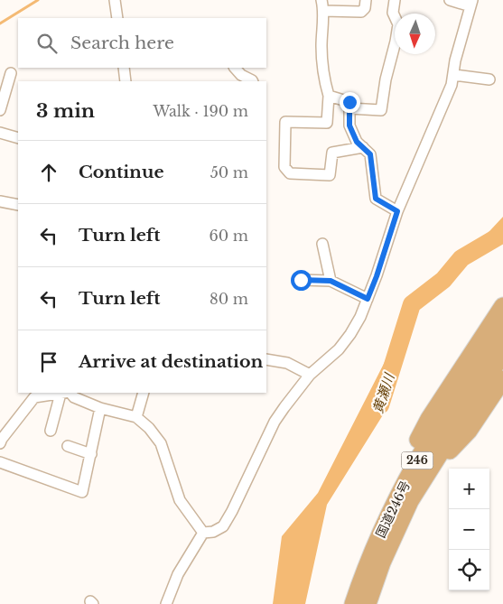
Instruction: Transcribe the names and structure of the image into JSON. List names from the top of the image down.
{
  "streets": {
    "highway": ["246", "国道246号"]
  },
  "water": ["黄瀬川"],
  "north": "bottom",
  "page": {
    "search": "Search here",
    "heading": ["3 min", "Walk · 190 m"],
    "list": [
      ["Continue", "50 m"],
      ["Turn left", "60 m"],
      ["Turn left", "80 m"],
      "Arrive at destination"
    ],
    "map_buttons": ["+", "−"]
  }
}
